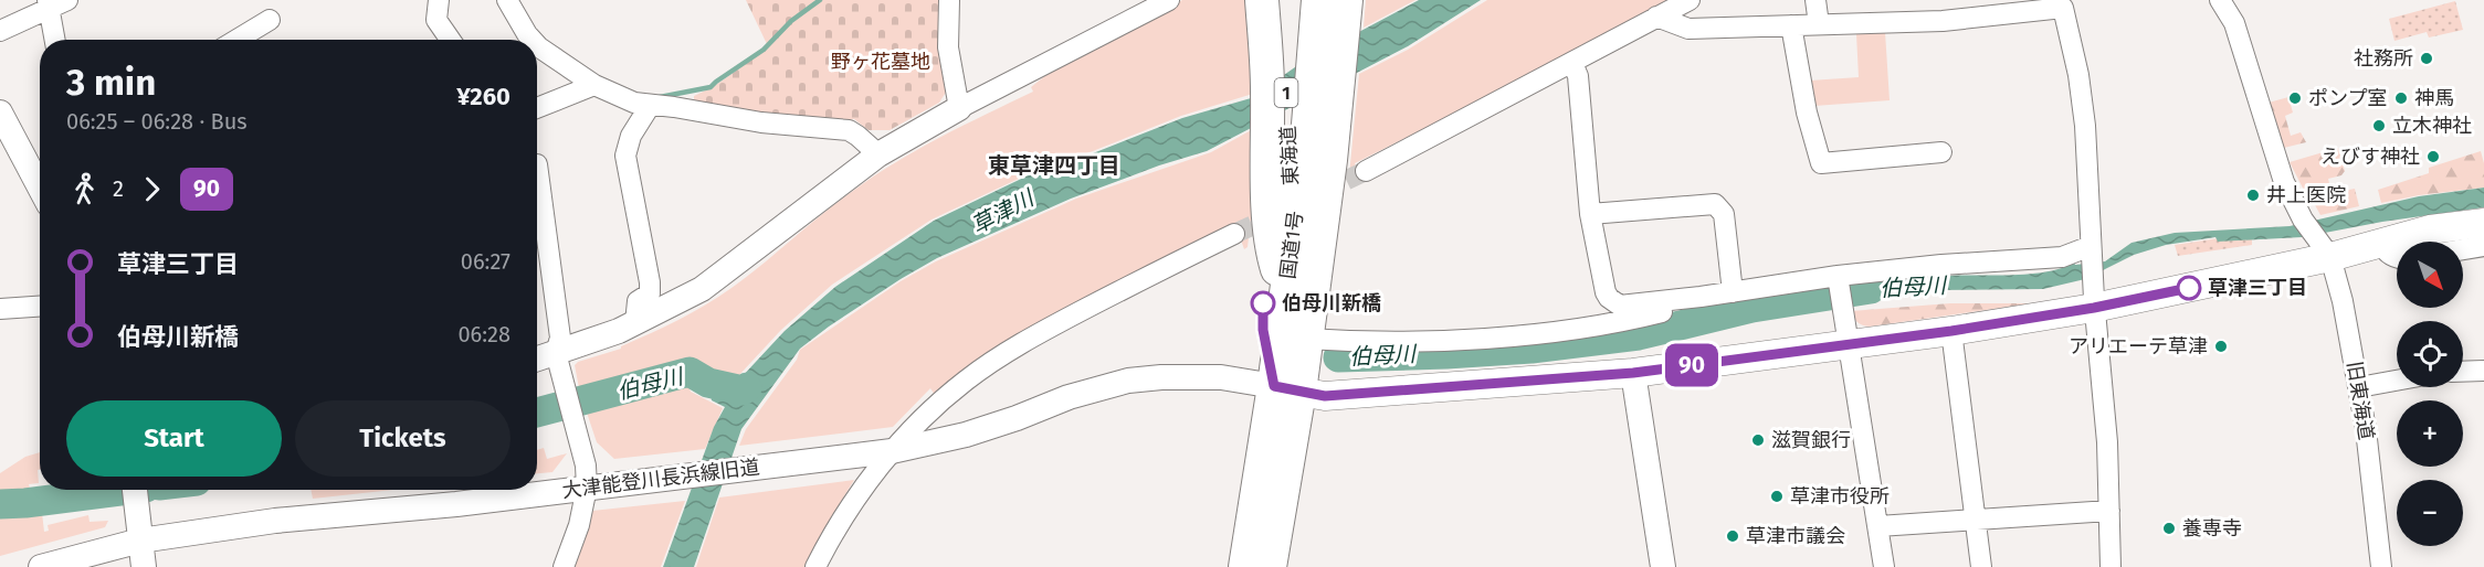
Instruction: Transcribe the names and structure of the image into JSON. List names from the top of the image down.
{
  "streets": {
    "highway": ["1", "東海道", "国道1号"],
    "street": ["旧東海道", "大津能登川長浜線旧道"]
  },
  "crossings": [
    ["1", "東海道"],
    ["東海道", "国道1号"],
    ["国道1号", "大津能登川長浜線旧道"]
  ],
  "districts": ["東草津四丁目"],
  "water": ["草津川", "伯母川"],
  "parks": ["野ヶ花墓地"],
  "places": [
    "社務所",
    "ポンプ室",
    "神馬",
    "立木神社",
    "えびす神社",
    "井上医院",
    "草津三丁目",
    "伯母川新橋",
    "アリエーテ草津",
    "滋賀銀行",
    "草津市役所",
    "養専寺",
    "草津市議会"
  ],
  "lines": ["bus line 90"],
  "north": "bottom right",
  "page": {
    "on_map": "90",
    "heading": ["3 min", "06:25 – 06:28 · Bus", "¥260"],
    "legs": ["2", "90"],
    "list": [
      {
        "name": "草津三丁目",
        "value": "06:27"
      },
      {
        "name": "伯母川新橋",
        "value": "06:28"
      }
    ],
    "map_buttons": ["+", "−"],
    "buttons": ["Start", "Tickets"]
  }
}
